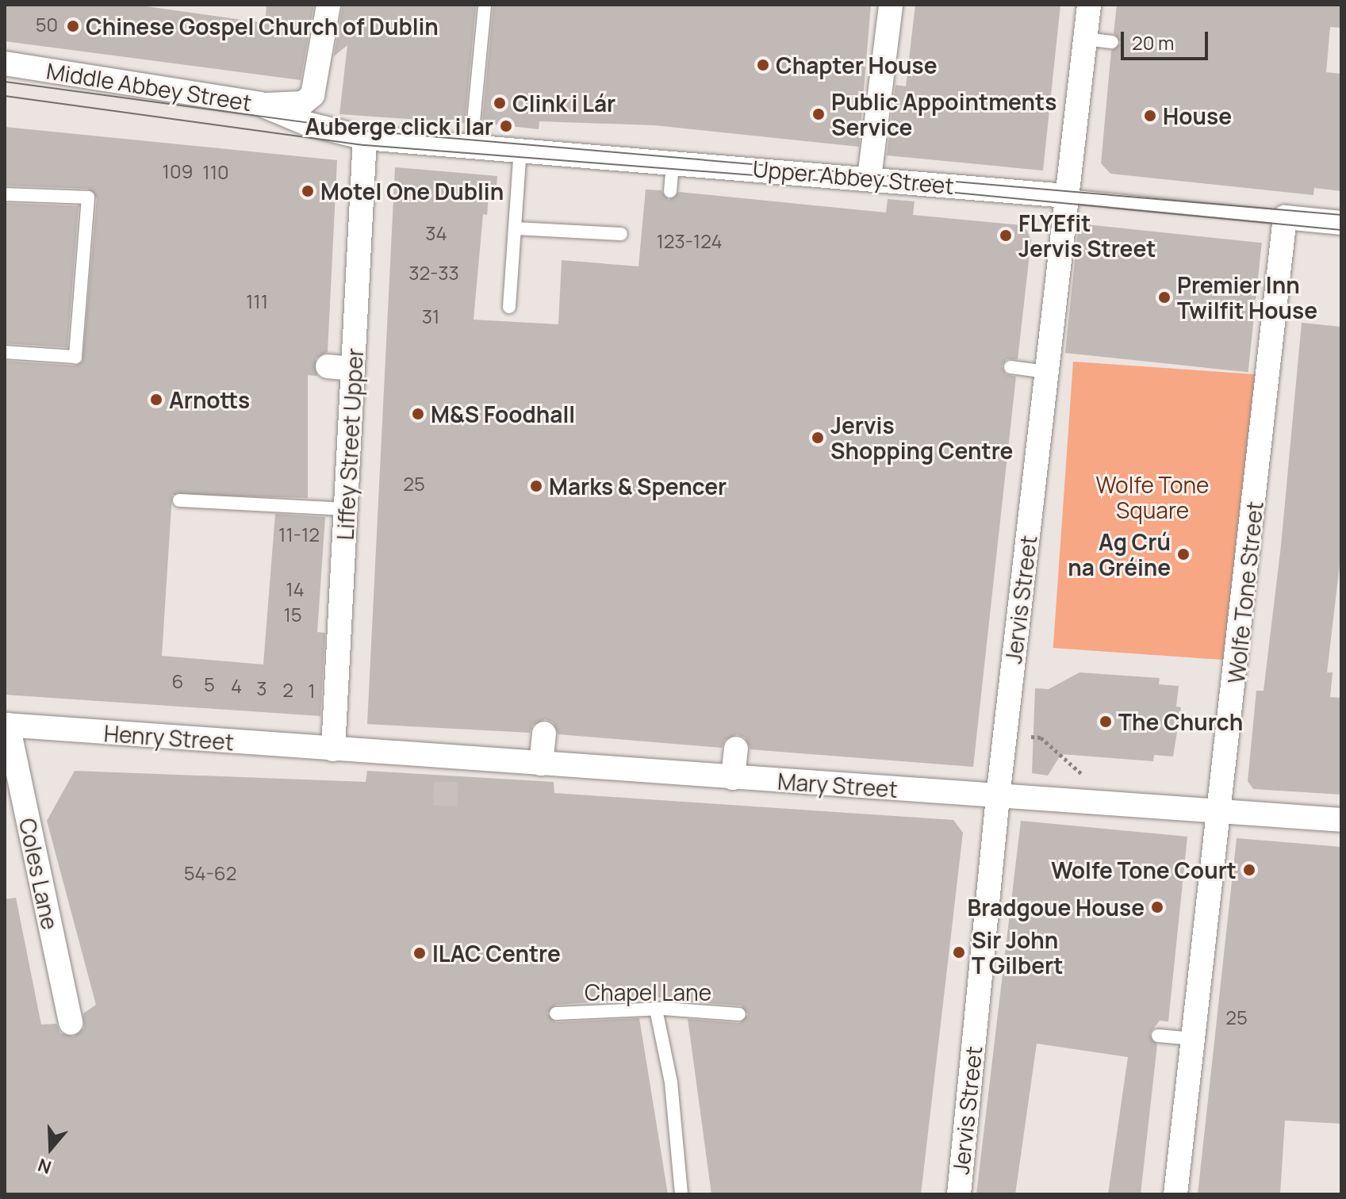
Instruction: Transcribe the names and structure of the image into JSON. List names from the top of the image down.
{
  "streets": {
    "street": [
      "Middle Abbey Street",
      "Upper Abbey Street",
      "Liffey Street Upper",
      "Wolfe Tone Street",
      "Jervis Street",
      "Henry Street",
      "Mary Street",
      "Coles Lane"
    ],
    "lane": ["Chapel Lane"]
  },
  "crossings": [
    ["Middle Abbey Street", "Upper Abbey Street"],
    ["Middle Abbey Street", "Liffey Street Upper"],
    ["Upper Abbey Street", "Liffey Street Upper"],
    ["Upper Abbey Street", "Wolfe Tone Street"],
    ["Upper Abbey Street", "Jervis Street"],
    ["Liffey Street Upper", "Henry Street"],
    ["Liffey Street Upper", "Mary Street"],
    ["Wolfe Tone Street", "Mary Street"],
    ["Jervis Street", "Mary Street"],
    ["Henry Street", "Mary Street"],
    ["Henry Street", "Coles Lane"]
  ],
  "parks": ["Wolfe Tone Square"],
  "places": [
    "Chinese Gospel Church of Dublin",
    "Chapter House",
    "Clink i Lár",
    "Public Appointments Service",
    "House",
    "Auberge click i lar",
    "Motel One Dublin",
    "FLYEfit Jervis Street",
    "Premier Inn Twilfit House",
    "Arnotts",
    "M&S Foodhall",
    "Jervis Shopping Centre",
    "Marks & Spencer",
    "Ag Crú na Gréine",
    "The Church",
    "Wolfe Tone Court",
    "Bradgoue House",
    "Sir John T Gilbert",
    "ILAC Centre"
  ],
  "house_numbers": [
    "50",
    "109",
    "110",
    "34",
    "123-124",
    "32-33",
    "111",
    "31",
    "25",
    "11-12",
    "14",
    "15",
    "6",
    "5",
    "4",
    "3",
    "2",
    "1",
    "54-62",
    "25"
  ],
  "scale_bar": "20 m",
  "north": "bottom"
}
